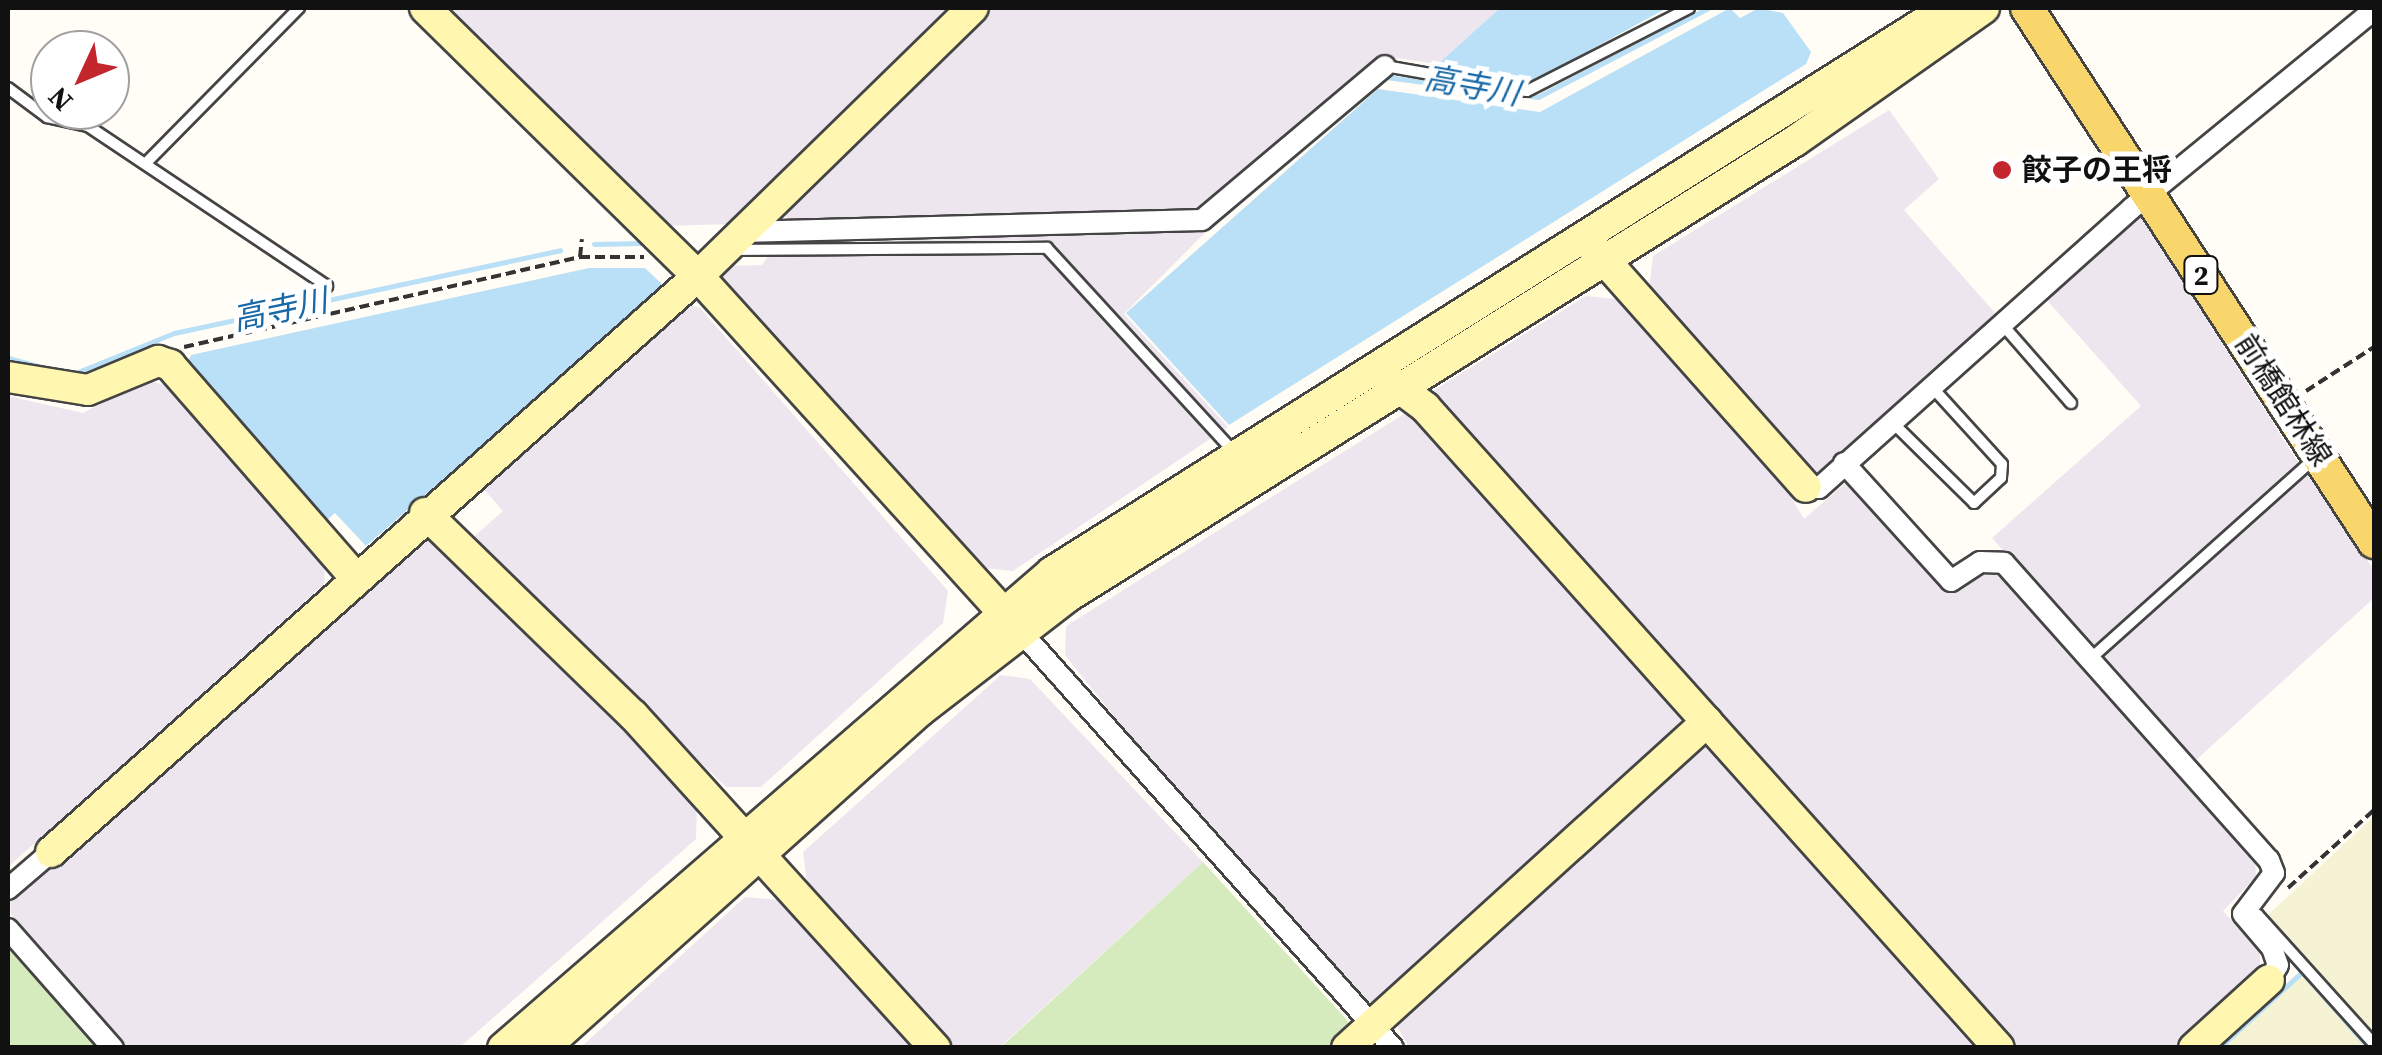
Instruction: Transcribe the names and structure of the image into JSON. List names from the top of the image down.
{
  "streets": {
    "main road": ["2", "前橋館林線"]
  },
  "water": ["高寺川"],
  "places": ["餃子の王将"],
  "north": "bottom left"
}
